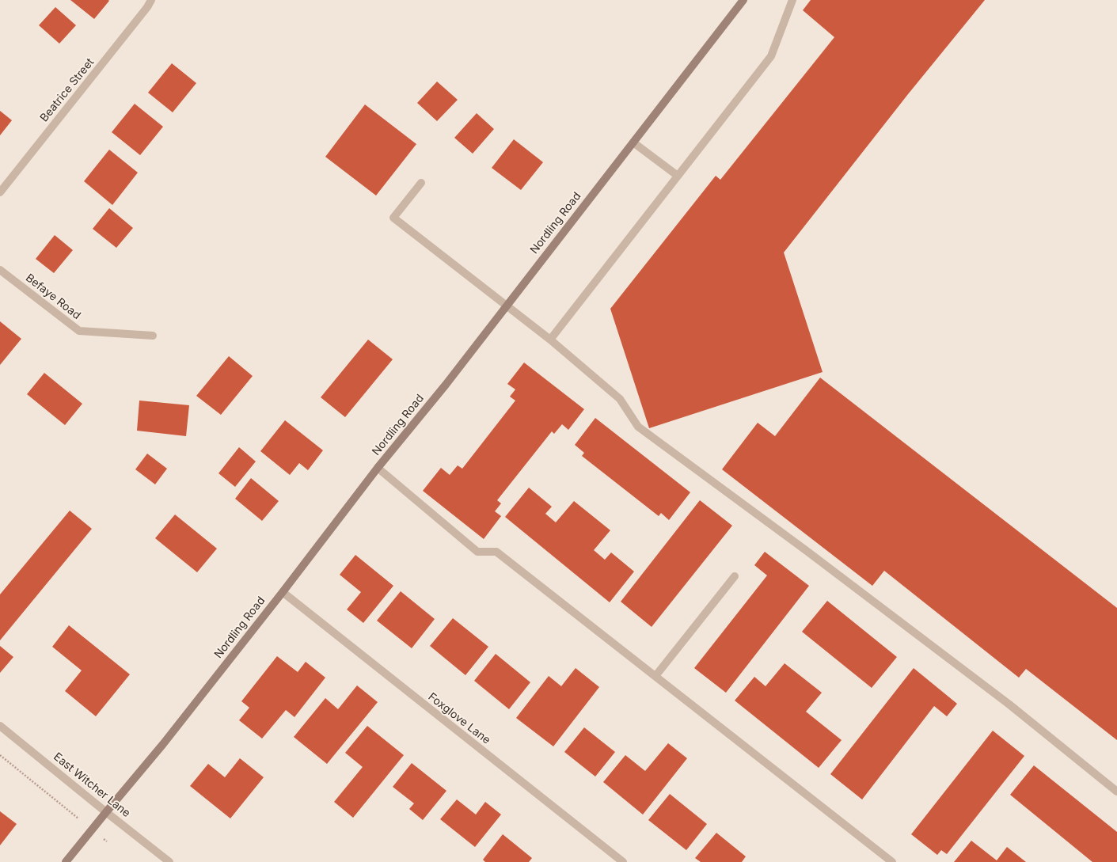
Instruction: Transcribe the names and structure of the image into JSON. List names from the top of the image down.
{
  "streets": {
    "street": [
      "Beatrice Street",
      "Nordling Road",
      "Befaye Road",
      "Foxglove Lane",
      "East Witcher Lane"
    ]
  },
  "crossings": [
    ["Nordling Road", "Foxglove Lane"],
    ["Nordling Road", "East Witcher Lane"]
  ]
}
